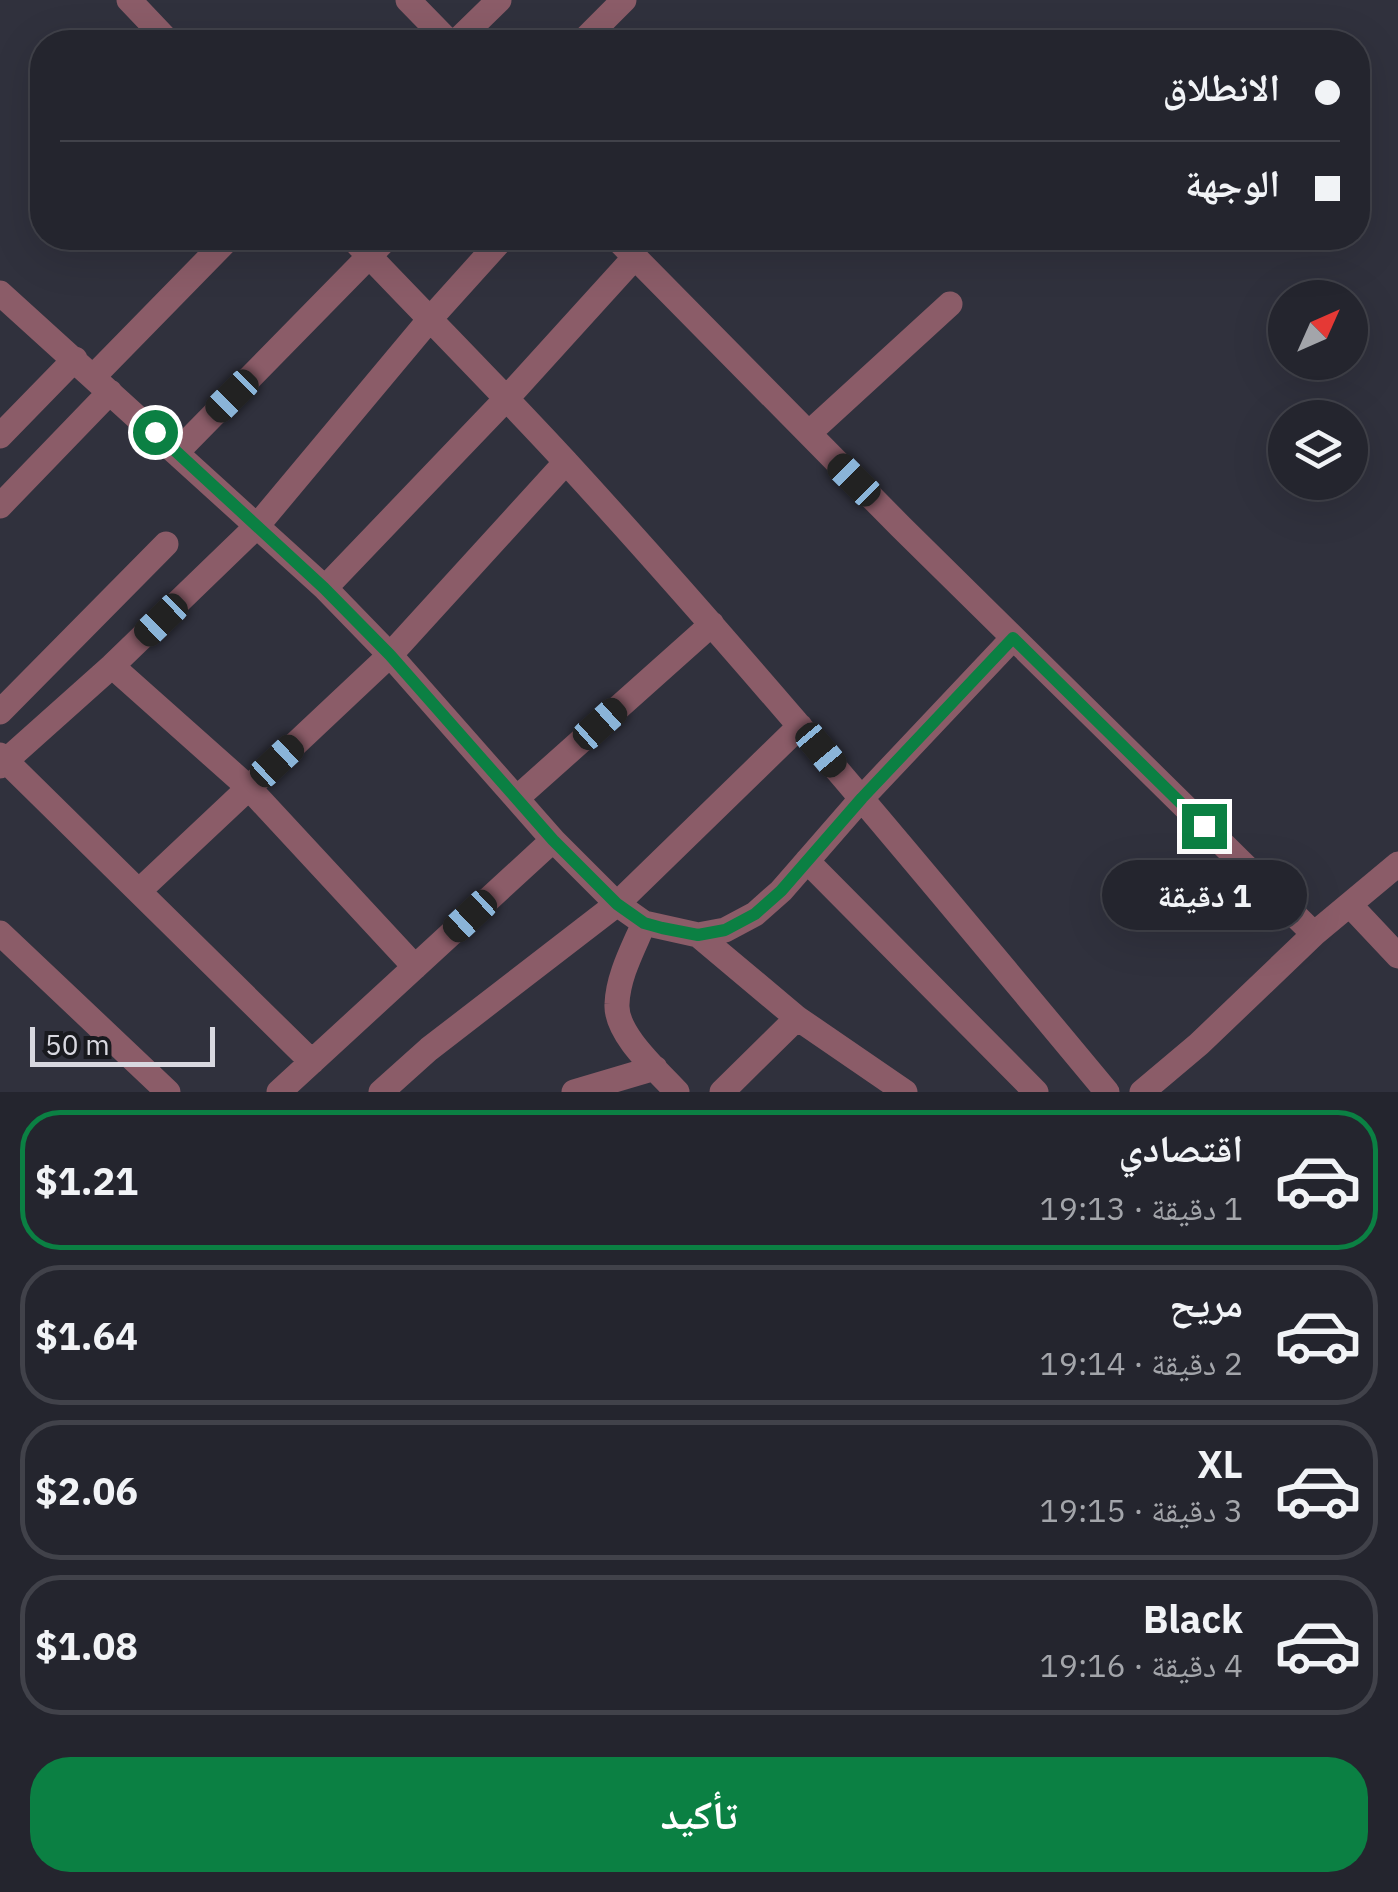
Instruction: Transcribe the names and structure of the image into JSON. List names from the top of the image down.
{
  "scale_bar": "50 m",
  "north": "top right",
  "page": {
    "banner": ["الانطلاق", "الوجهة"],
    "bubble": "1 دقيقة",
    "scale": "50 m",
    "list": [
      {
        "name": "اقتصادي",
        "note": "1 دقيقة · 19:13",
        "value": "$1.21"
      },
      {
        "name": "مريح",
        "note": "2 دقيقة · 19:14",
        "value": "$1.64"
      },
      {
        "name": "XL",
        "note": "3 دقيقة · 19:15",
        "value": "$2.06"
      },
      {
        "name": "Black",
        "note": "4 دقيقة · 19:16",
        "value": "$1.08"
      }
    ],
    "buttons": "تأكيد"
  }
}
